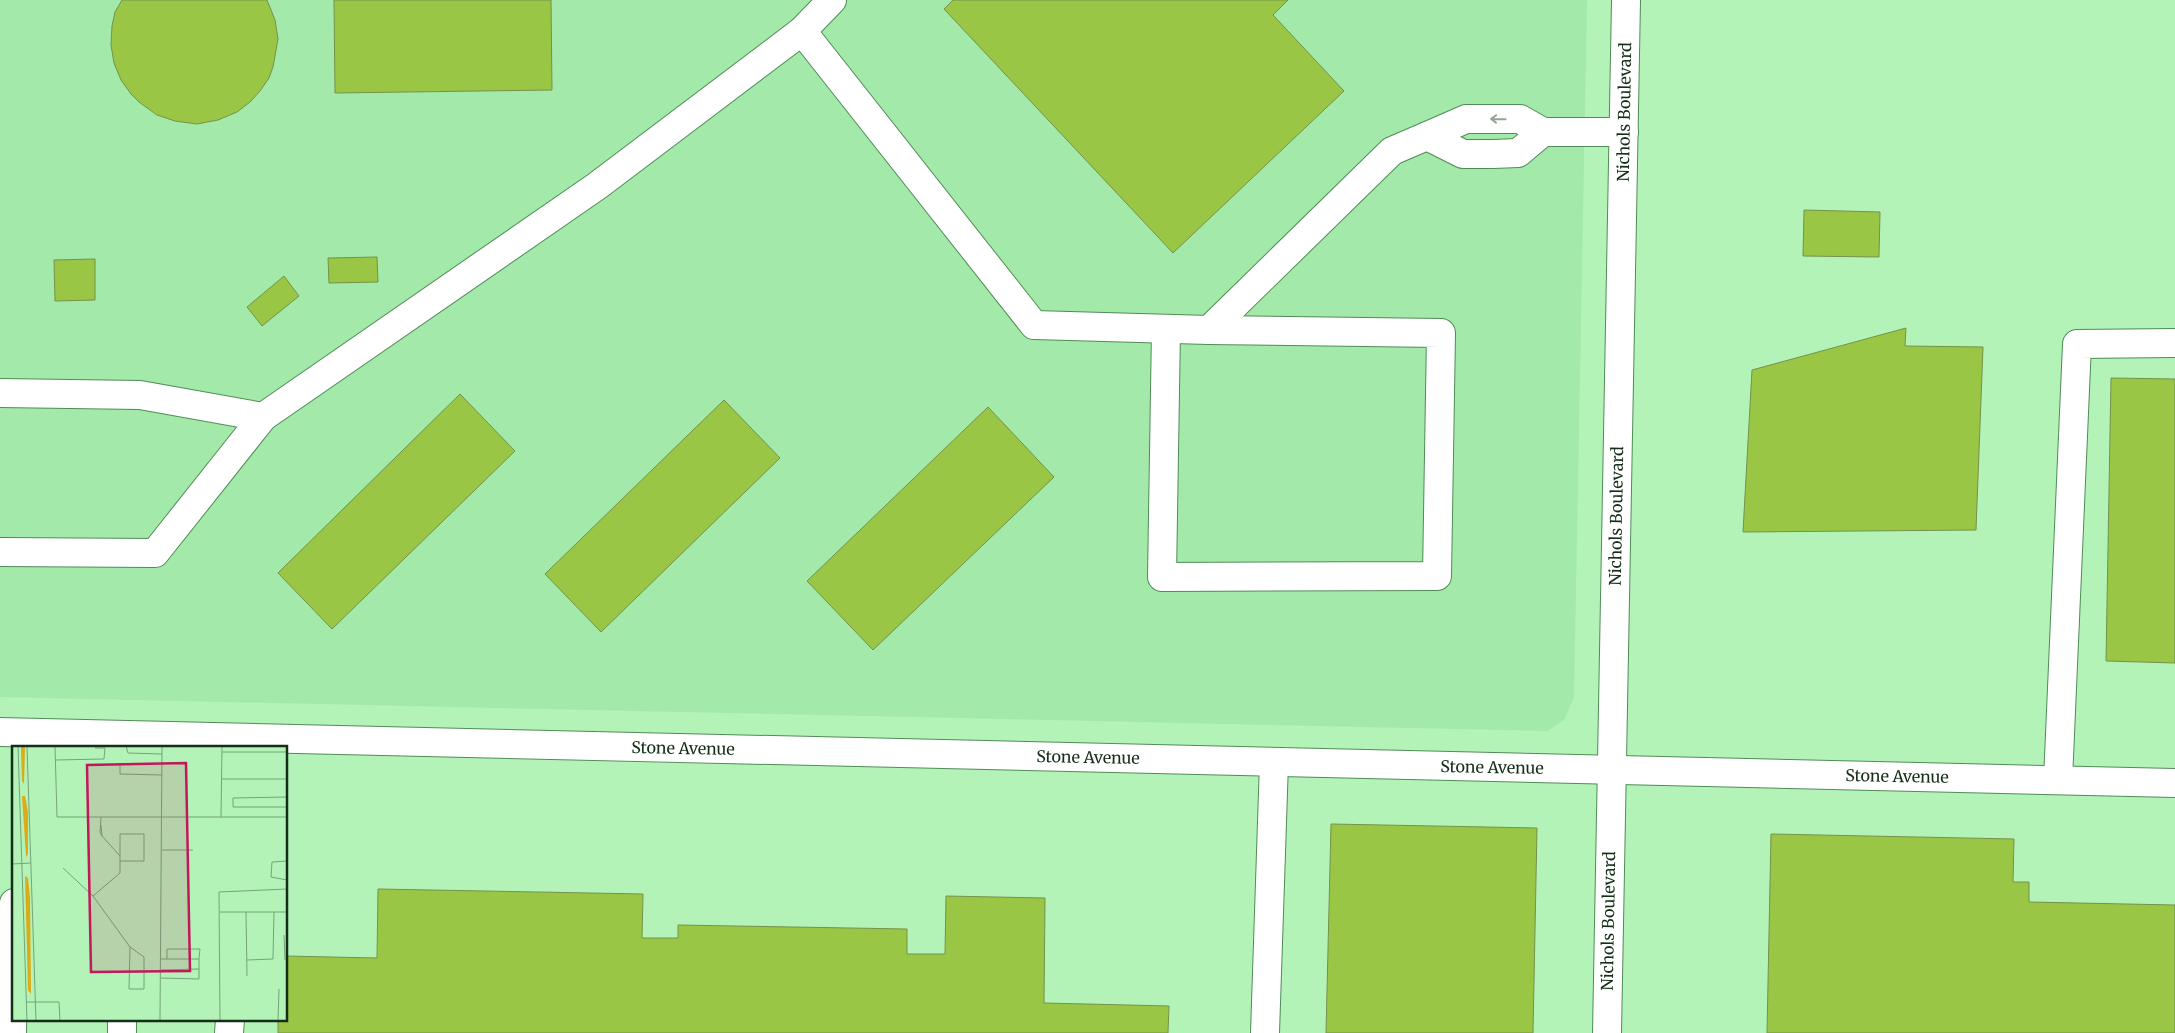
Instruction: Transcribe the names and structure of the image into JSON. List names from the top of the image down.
{
  "streets": {
    "street": ["Nichols Boulevard", "Stone Avenue"]
  },
  "crossings": [
    ["Nichols Boulevard", "Stone Avenue"]
  ]
}
